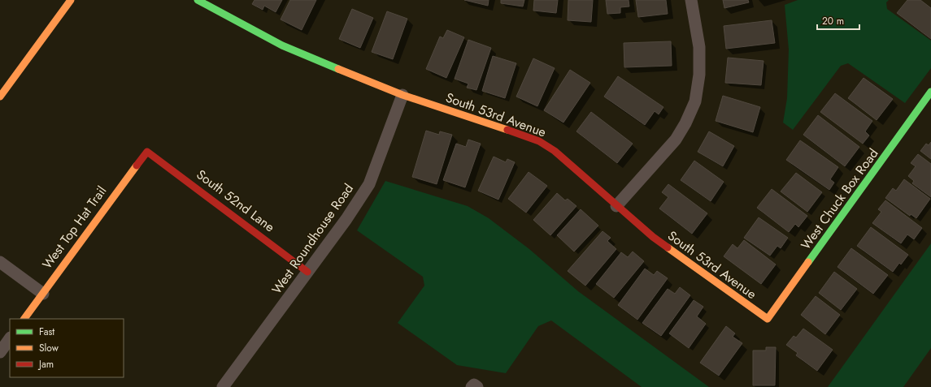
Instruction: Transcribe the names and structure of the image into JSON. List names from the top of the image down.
{
  "streets": {
    "street": [
      "South 53rd Avenue",
      "West Chuck Box Road",
      "South 52nd Lane",
      "West Top Hat Trail",
      "West Roundhouse Road"
    ]
  },
  "crossings": [
    ["South 53rd Avenue", "West Chuck Box Road"],
    ["South 53rd Avenue", "West Roundhouse Road"],
    ["South 52nd Lane", "West Top Hat Trail"],
    ["South 52nd Lane", "West Roundhouse Road"]
  ],
  "legend": ["Fast", "Slow", "Jam"],
  "scale_bar": "20 m"
}
